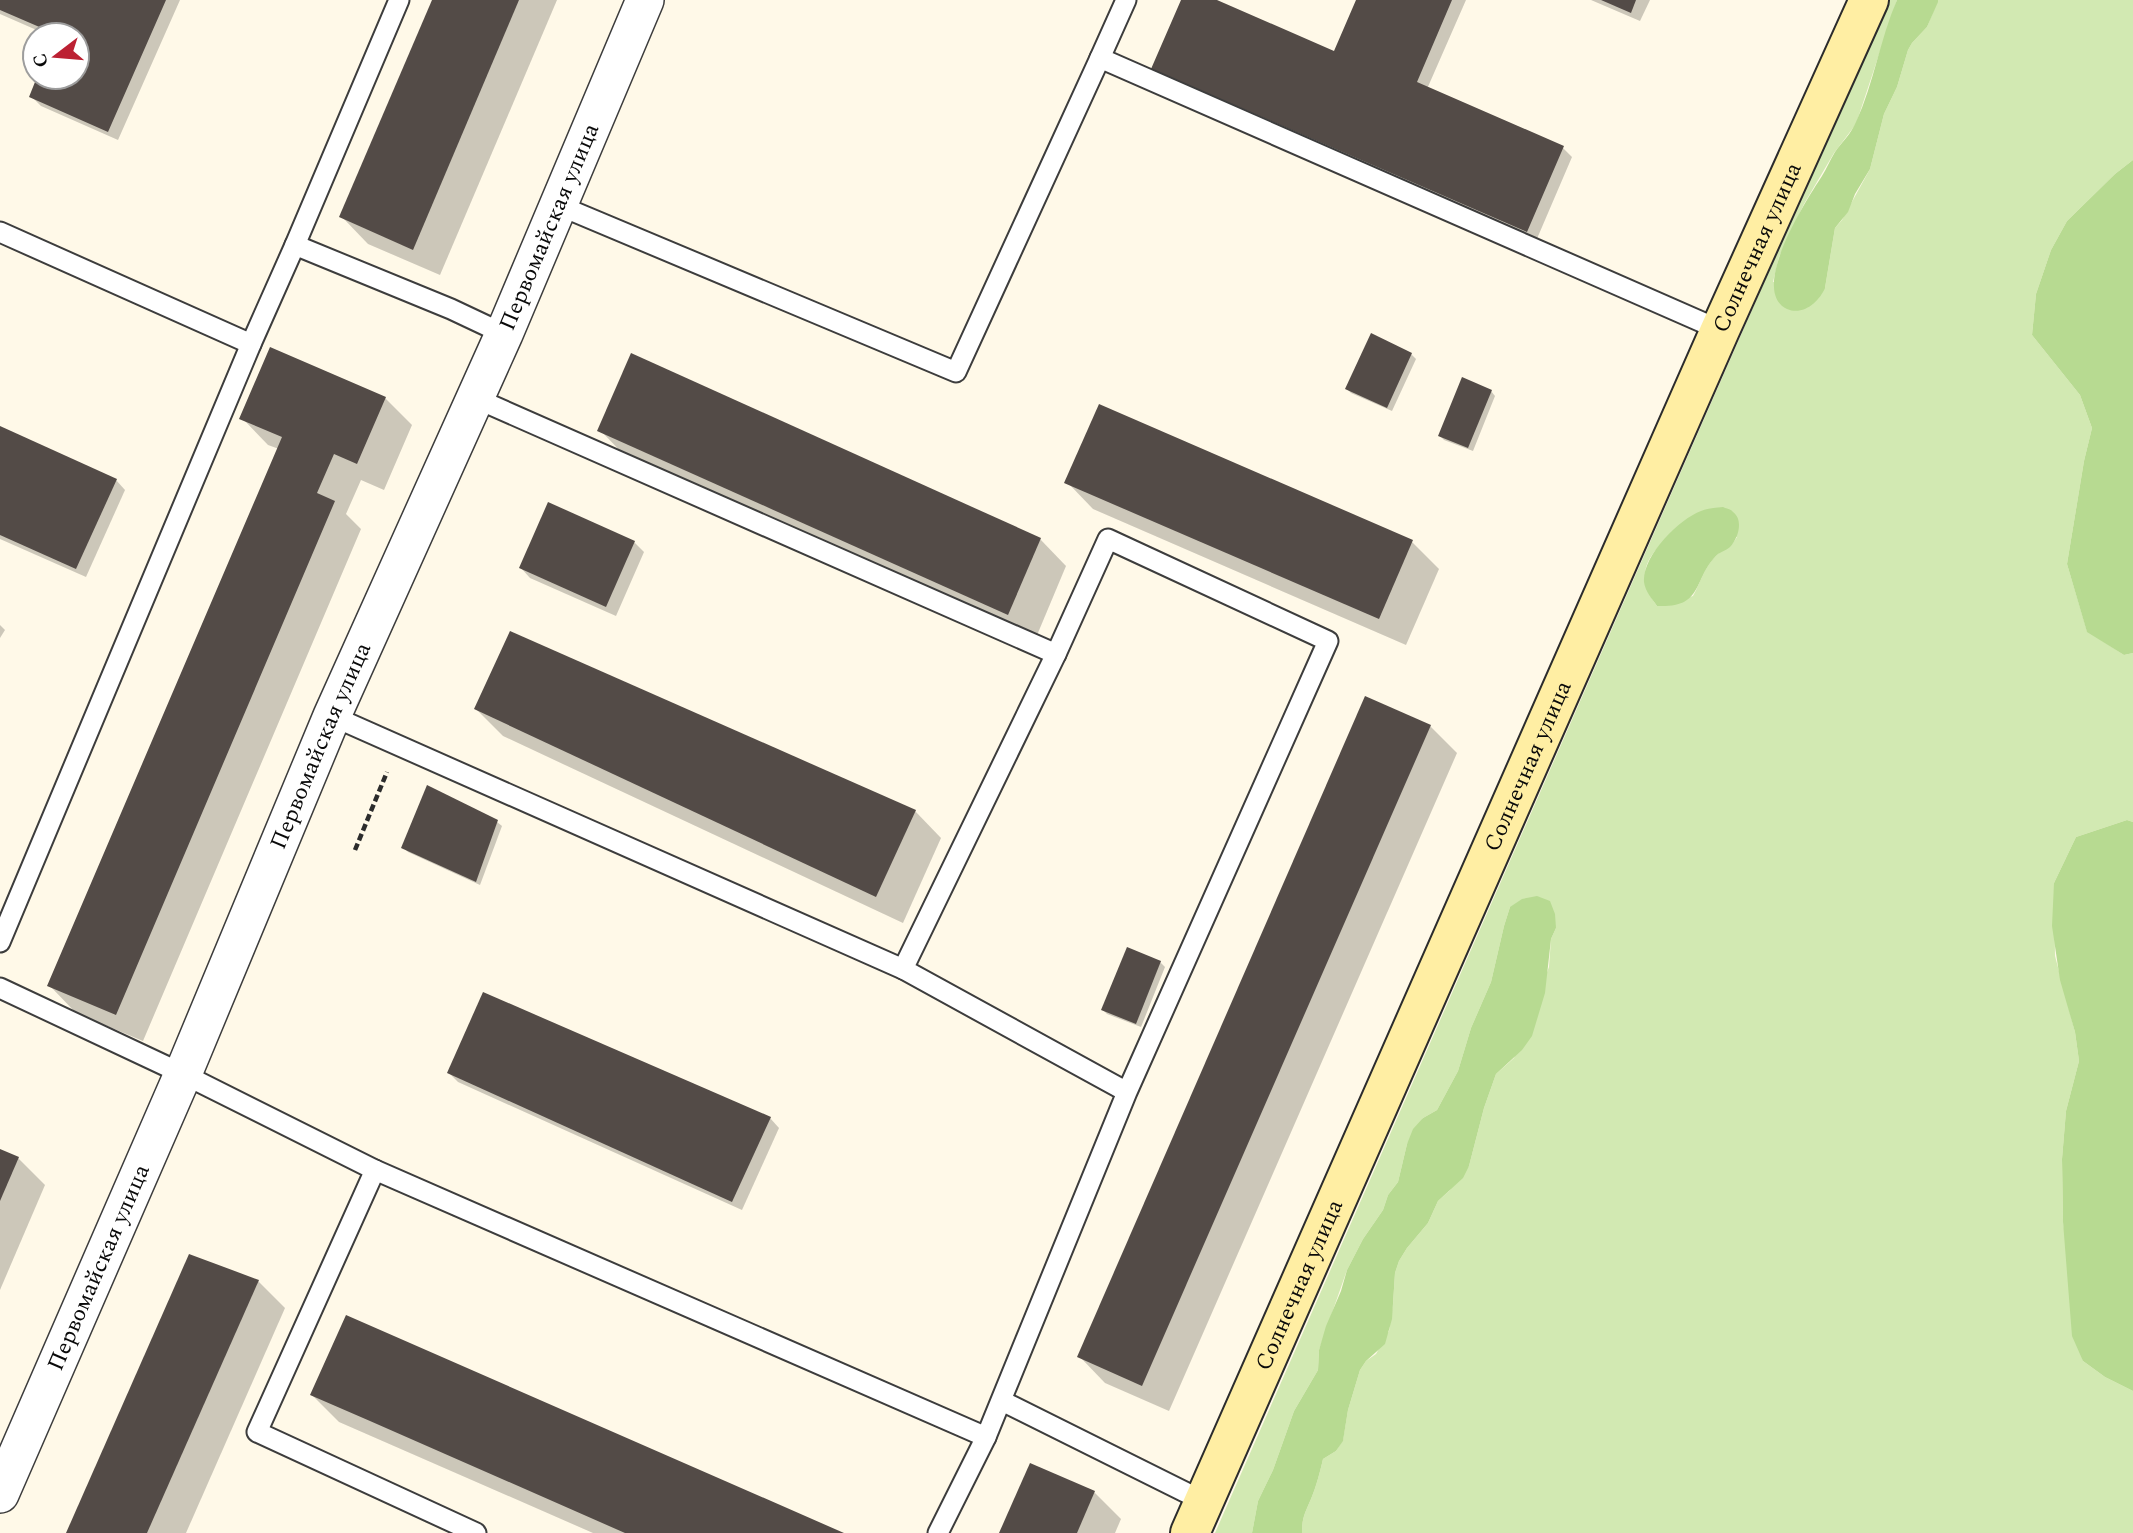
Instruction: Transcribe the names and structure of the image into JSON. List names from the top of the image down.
{
  "streets": {
    "street": ["Первомайская улица", "Солнечная улица"]
  },
  "north": "left"
}
